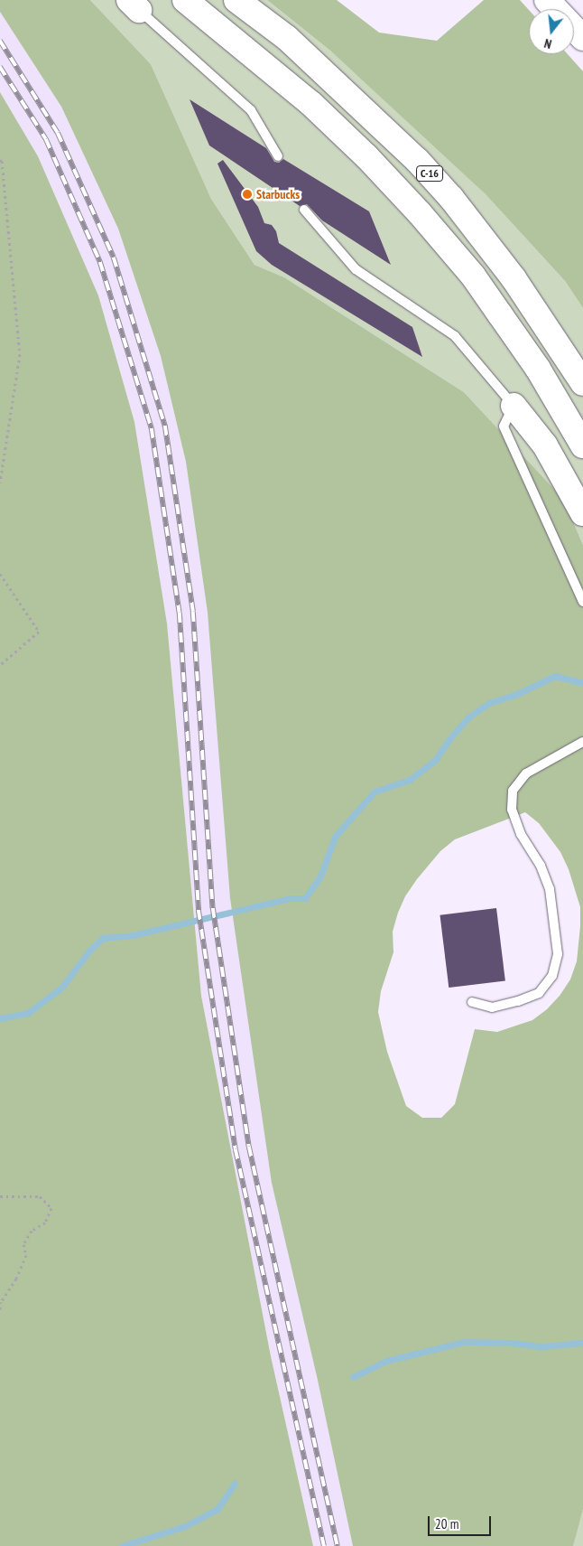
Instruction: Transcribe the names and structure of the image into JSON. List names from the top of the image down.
{
  "streets": {
    "main road": ["C-16"]
  },
  "places": ["Starbucks"],
  "scale_bar": "20 m",
  "north": "bottom"
}
